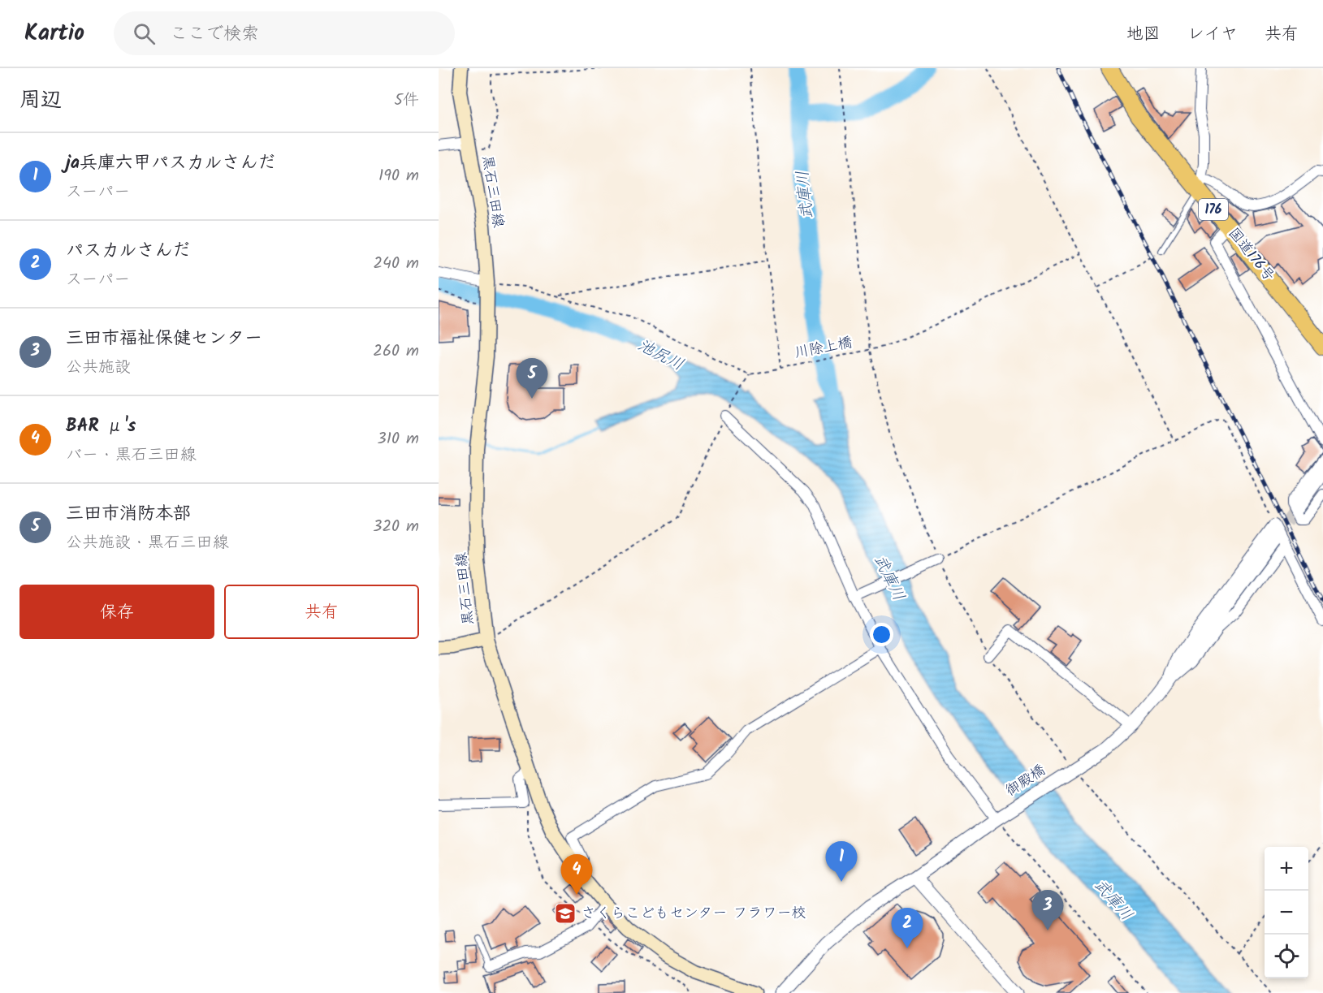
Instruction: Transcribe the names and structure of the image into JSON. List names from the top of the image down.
{
  "streets": {
    "highway": ["176", "国道176号"],
    "main road": ["黒石三田線"],
    "street": ["御殿橋"],
    "path": ["川除上橋"]
  },
  "water": ["武庫川", "池尻川"],
  "places": {
    "school or university": ["さくらこどもセンター フラワー校"]
  },
  "page": {
    "header": "Kartio",
    "search": "ここで検索",
    "nav": ["地図", "レイヤ", "共有"],
    "heading": ["周辺", "5件"],
    "list": [
      {
        "mark": "1",
        "name": "ja兵庫六甲パスカルさんだ",
        "note": "スーパー",
        "value": "190 m"
      },
      {
        "mark": "2",
        "name": "パスカルさんだ",
        "note": "スーパー",
        "value": "240 m"
      },
      {
        "mark": "3",
        "name": "三田市福祉保健センター",
        "note": "公共施設",
        "value": "260 m"
      },
      {
        "mark": "4",
        "name": "BAR μ's",
        "note": "バー · 黒石三田線",
        "value": "310 m"
      },
      {
        "mark": "5",
        "name": "三田市消防本部",
        "note": "公共施設 · 黒石三田線",
        "value": "320 m"
      }
    ],
    "pins": [
      "5",
      "1",
      "4",
      "3",
      "2"
    ],
    "buttons": ["保存", "共有"],
    "map_buttons": ["+", "−"]
  }
}
